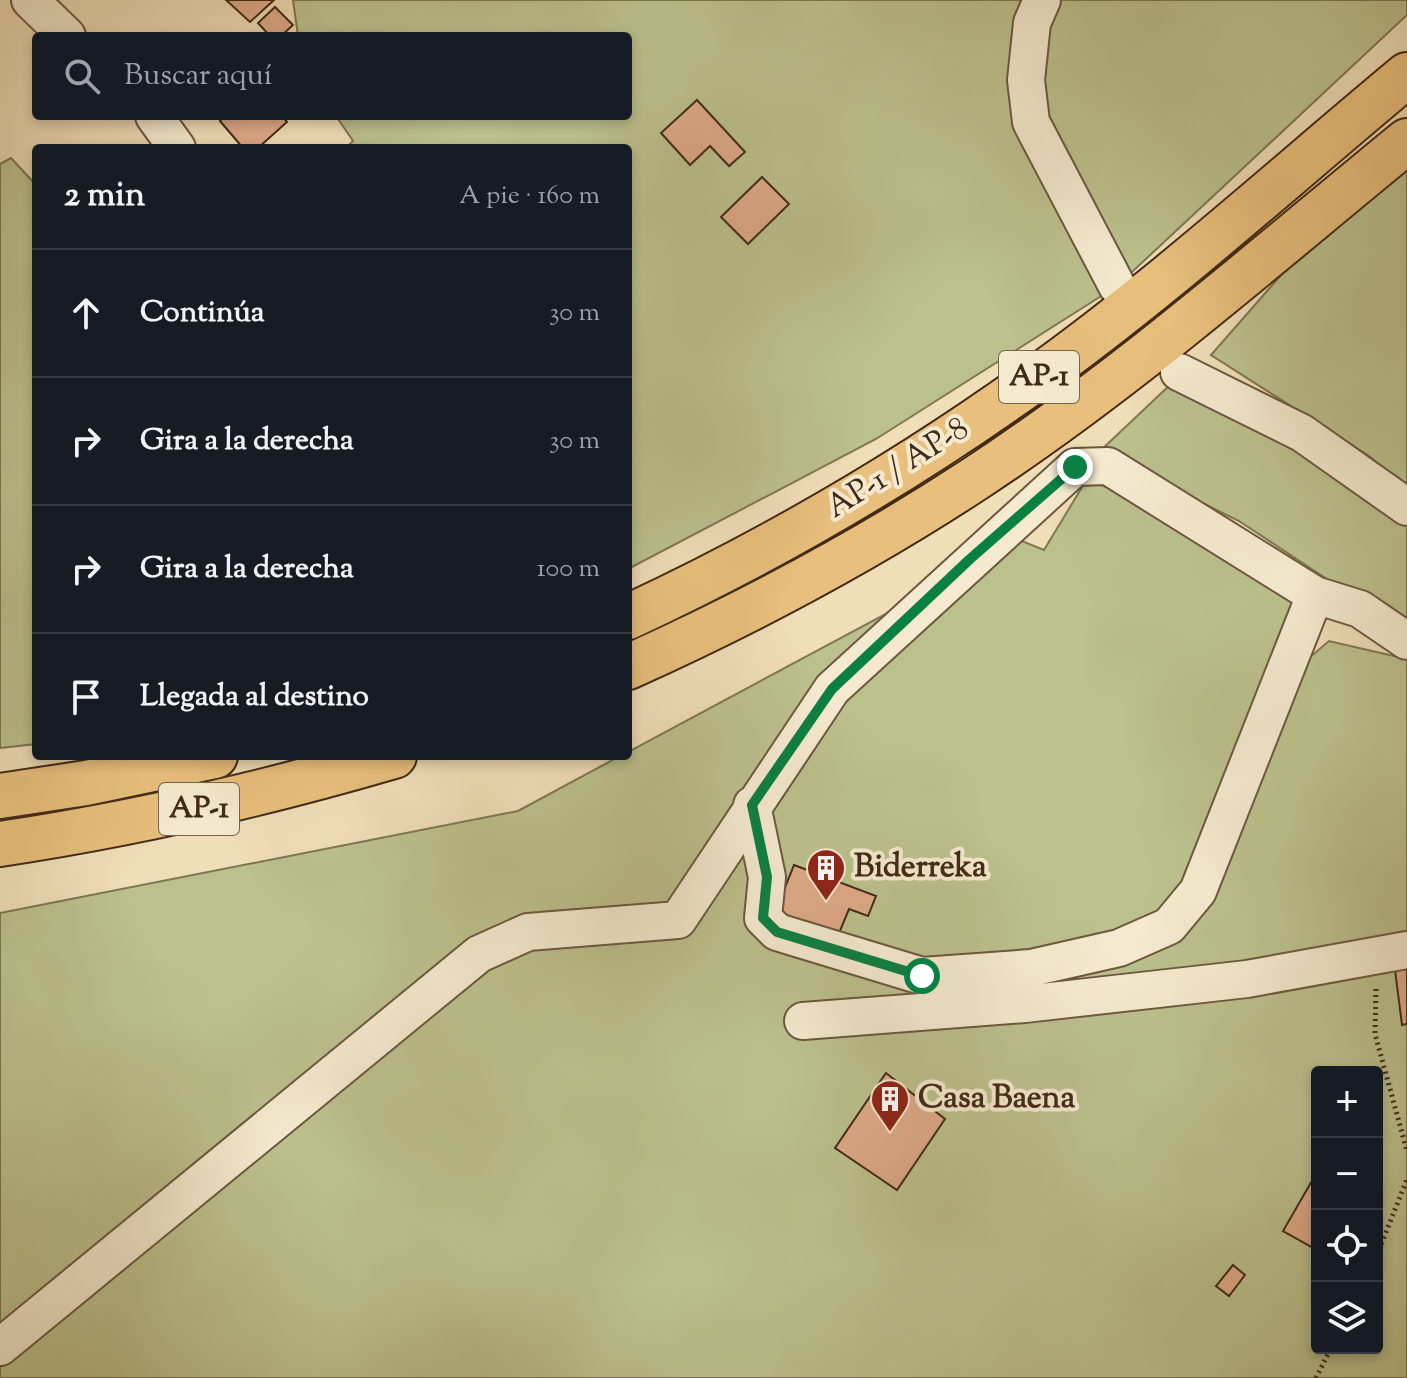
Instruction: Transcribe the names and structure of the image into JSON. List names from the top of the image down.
{
  "streets": {
    "highway": ["AP-1", "AP-1 / AP-8"]
  },
  "places": {
    "building": ["Biderreka", "Casa Baena"]
  },
  "page": {
    "search": "Buscar aquí",
    "heading": ["2 min", "A pie · 160 m"],
    "list": [
      ["Continúa", "30 m"],
      ["Gira a la derecha", "30 m"],
      ["Gira a la derecha", "100 m"],
      "Llegada al destino"
    ],
    "map_buttons": ["+", "−"]
  }
}
